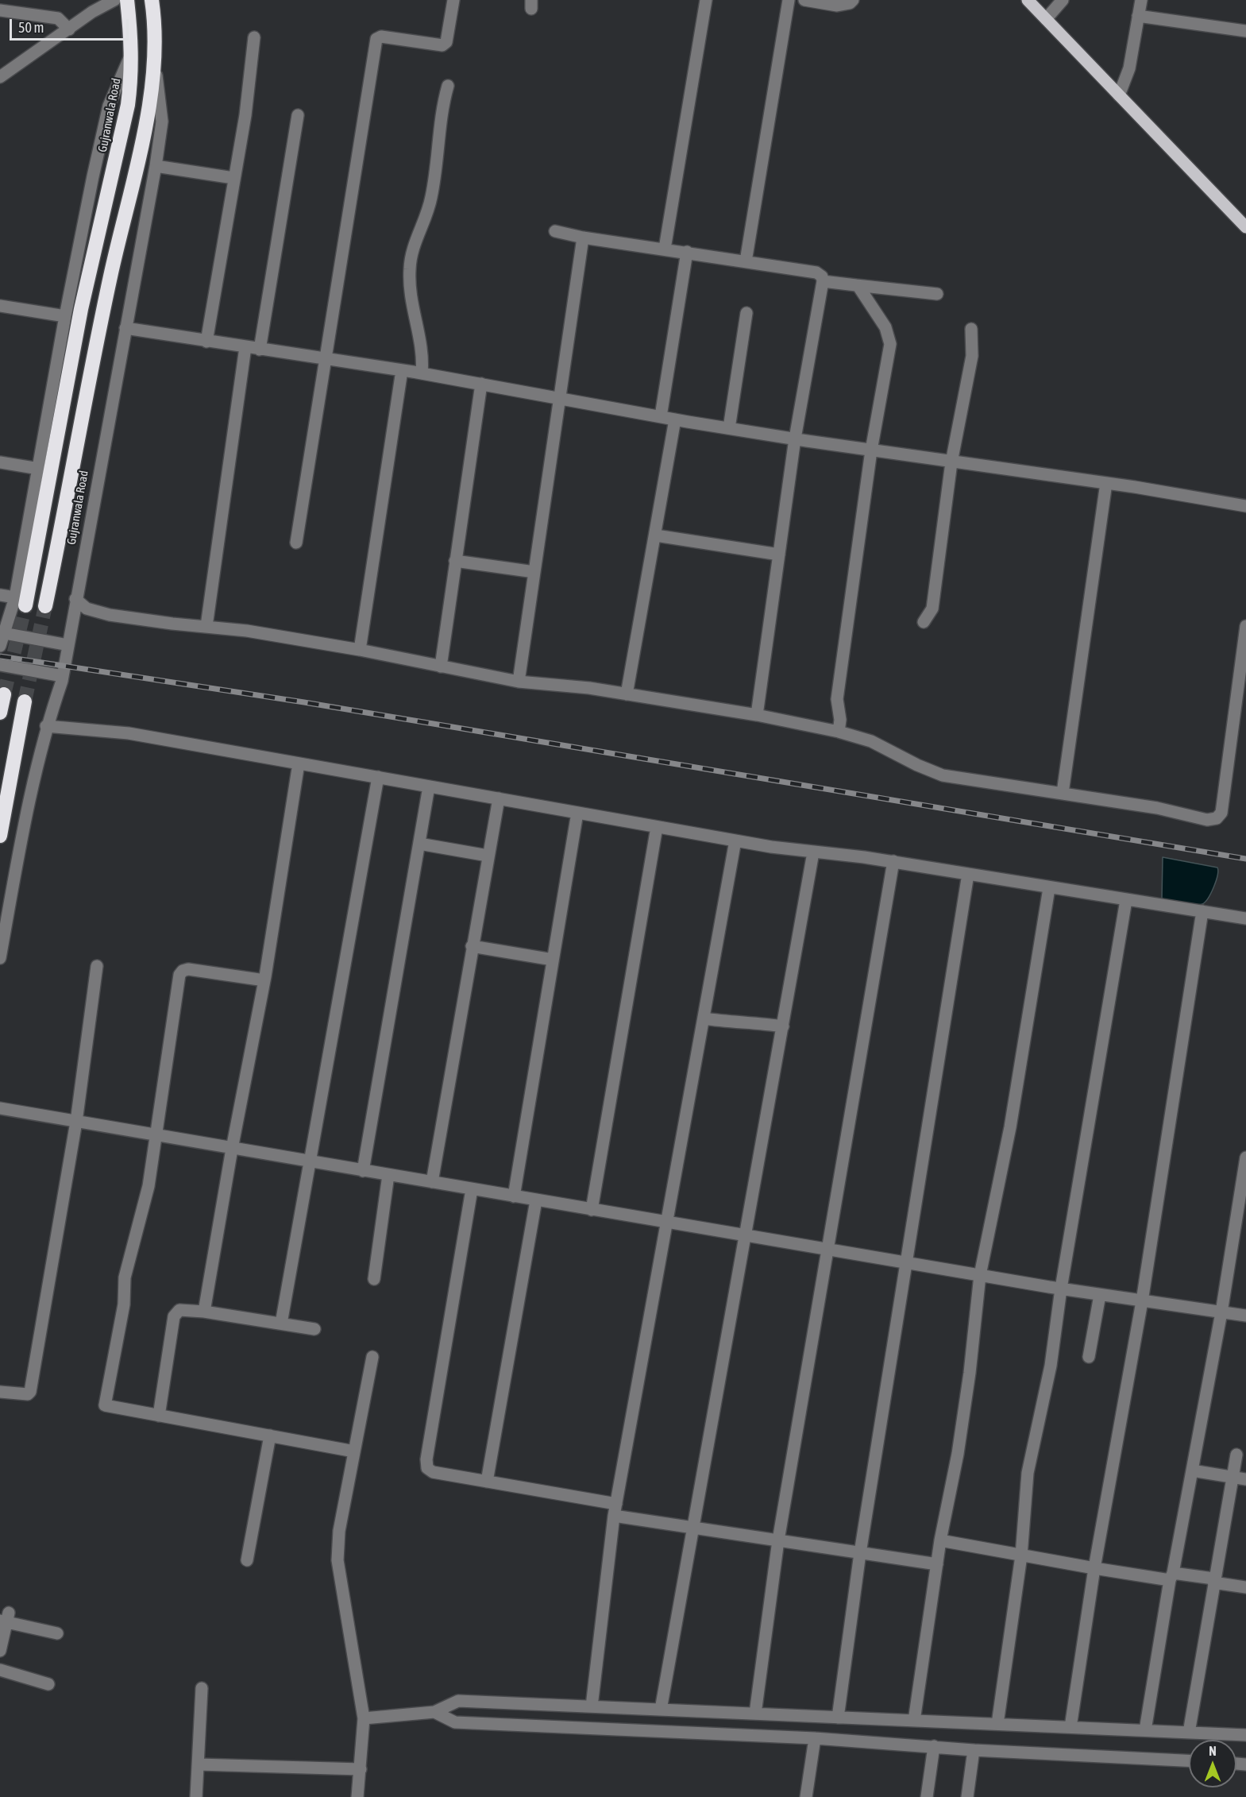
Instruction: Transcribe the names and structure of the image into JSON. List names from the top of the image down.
{
  "streets": {
    "highway": ["Gujranwala Road"]
  },
  "scale_bar": "50 m",
  "north": "top"
}
